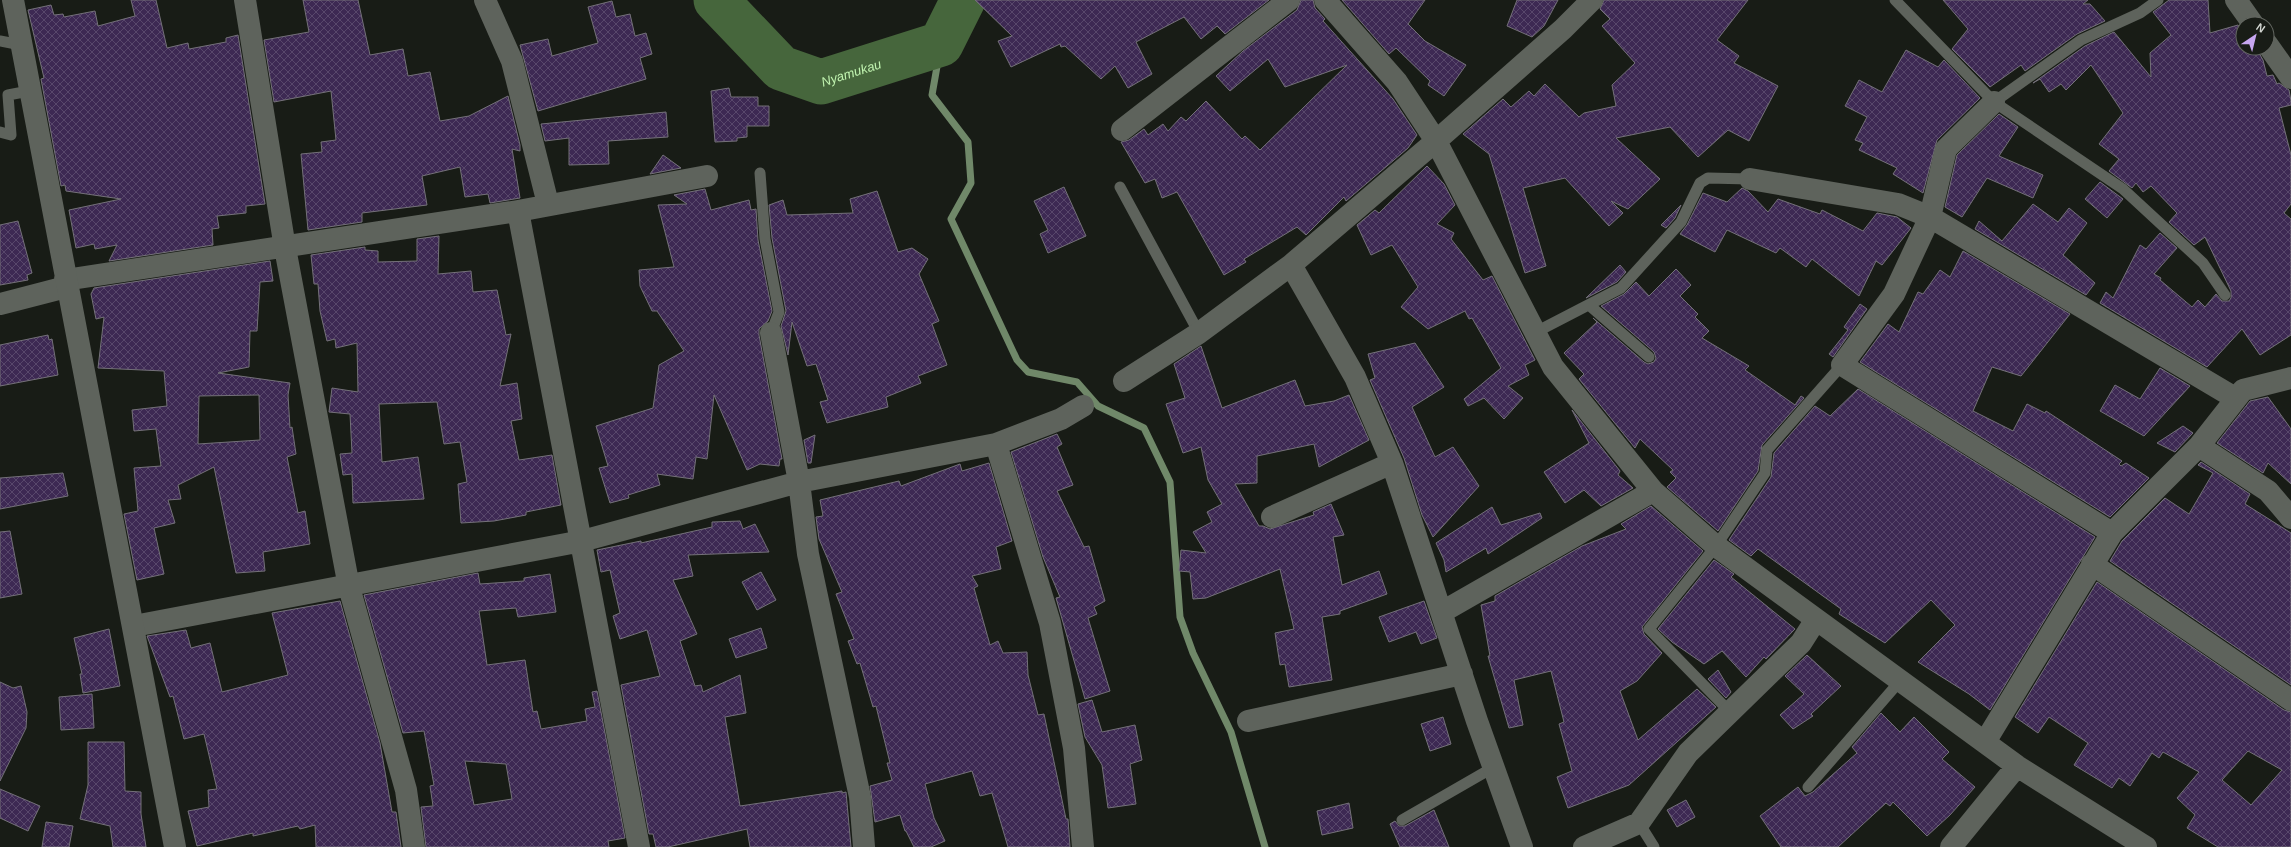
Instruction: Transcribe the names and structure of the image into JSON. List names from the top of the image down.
{
  "water": ["Nyamukau"],
  "north": "top right"
}
